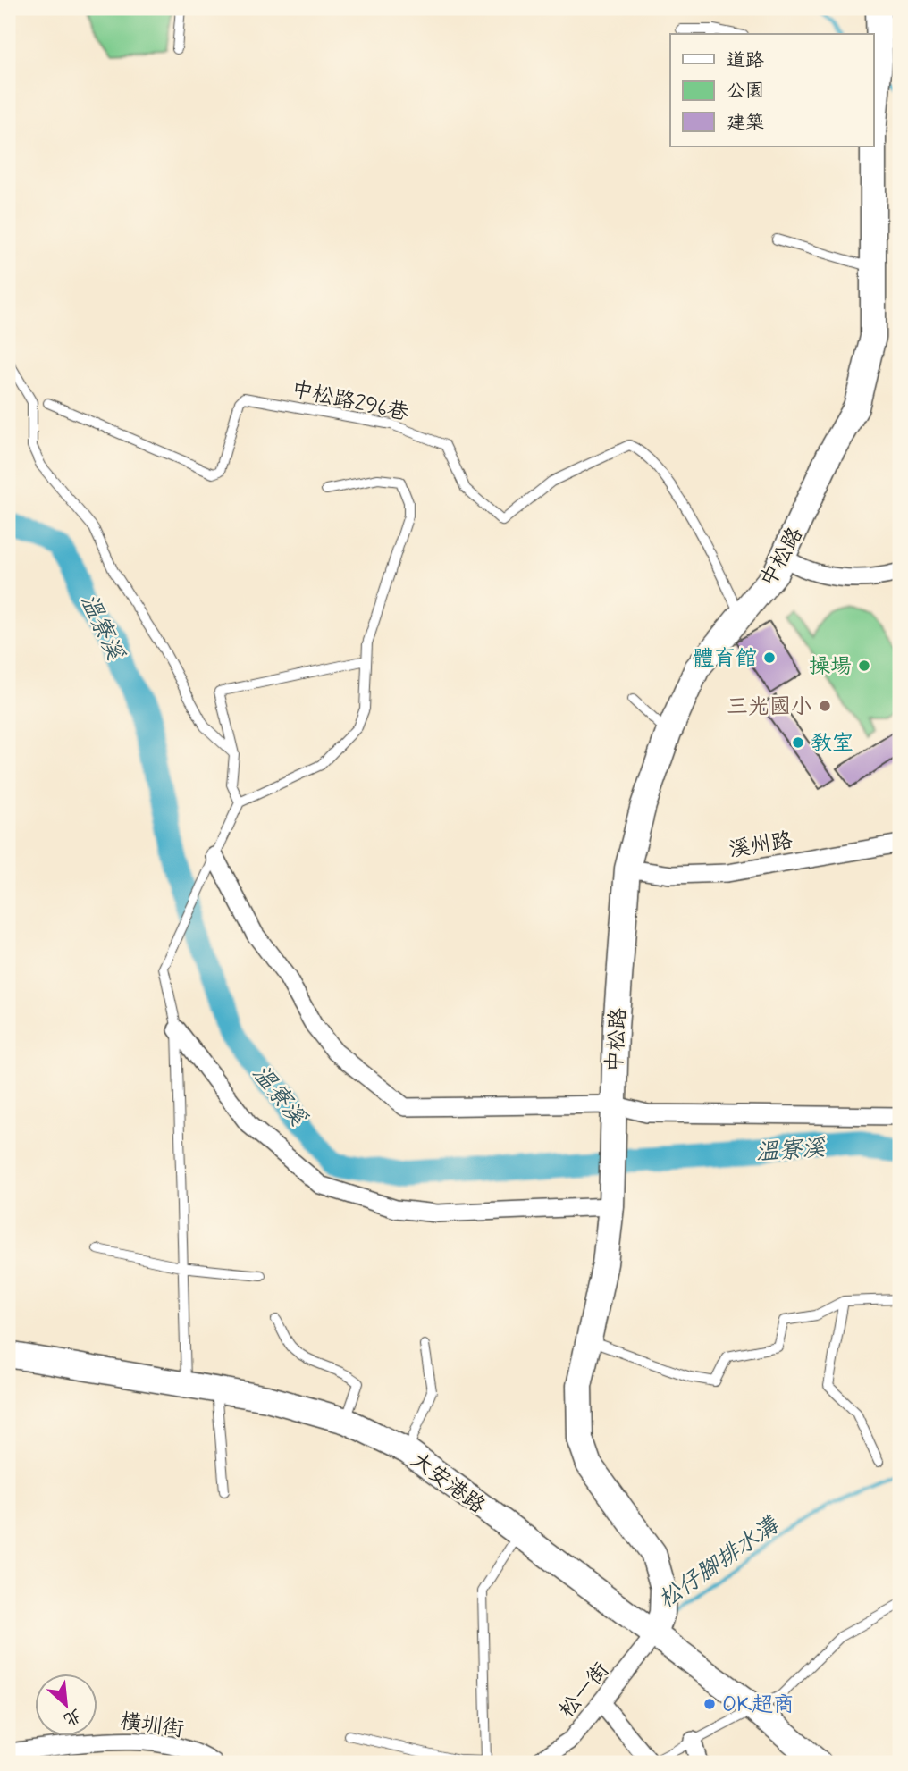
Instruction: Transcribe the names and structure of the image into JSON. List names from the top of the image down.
{
  "streets": {
    "street": [
      "中松路",
      "溪州路",
      "大安港路",
      "松一街",
      "橫圳街"
    ],
    "lane": ["中松路296巷"]
  },
  "crossings": [
    ["中松路296巷", "中松路"],
    ["中松路", "溪州路"],
    ["大安港路", "松一街"]
  ],
  "water": ["溫寮溪", "松仔腳排水溝"],
  "places": [
    "體育館",
    "操場",
    "三光國小",
    "教室",
    "OK超商"
  ],
  "legend": ["道路", "公園", "建築"],
  "north": "bottom right"
}
